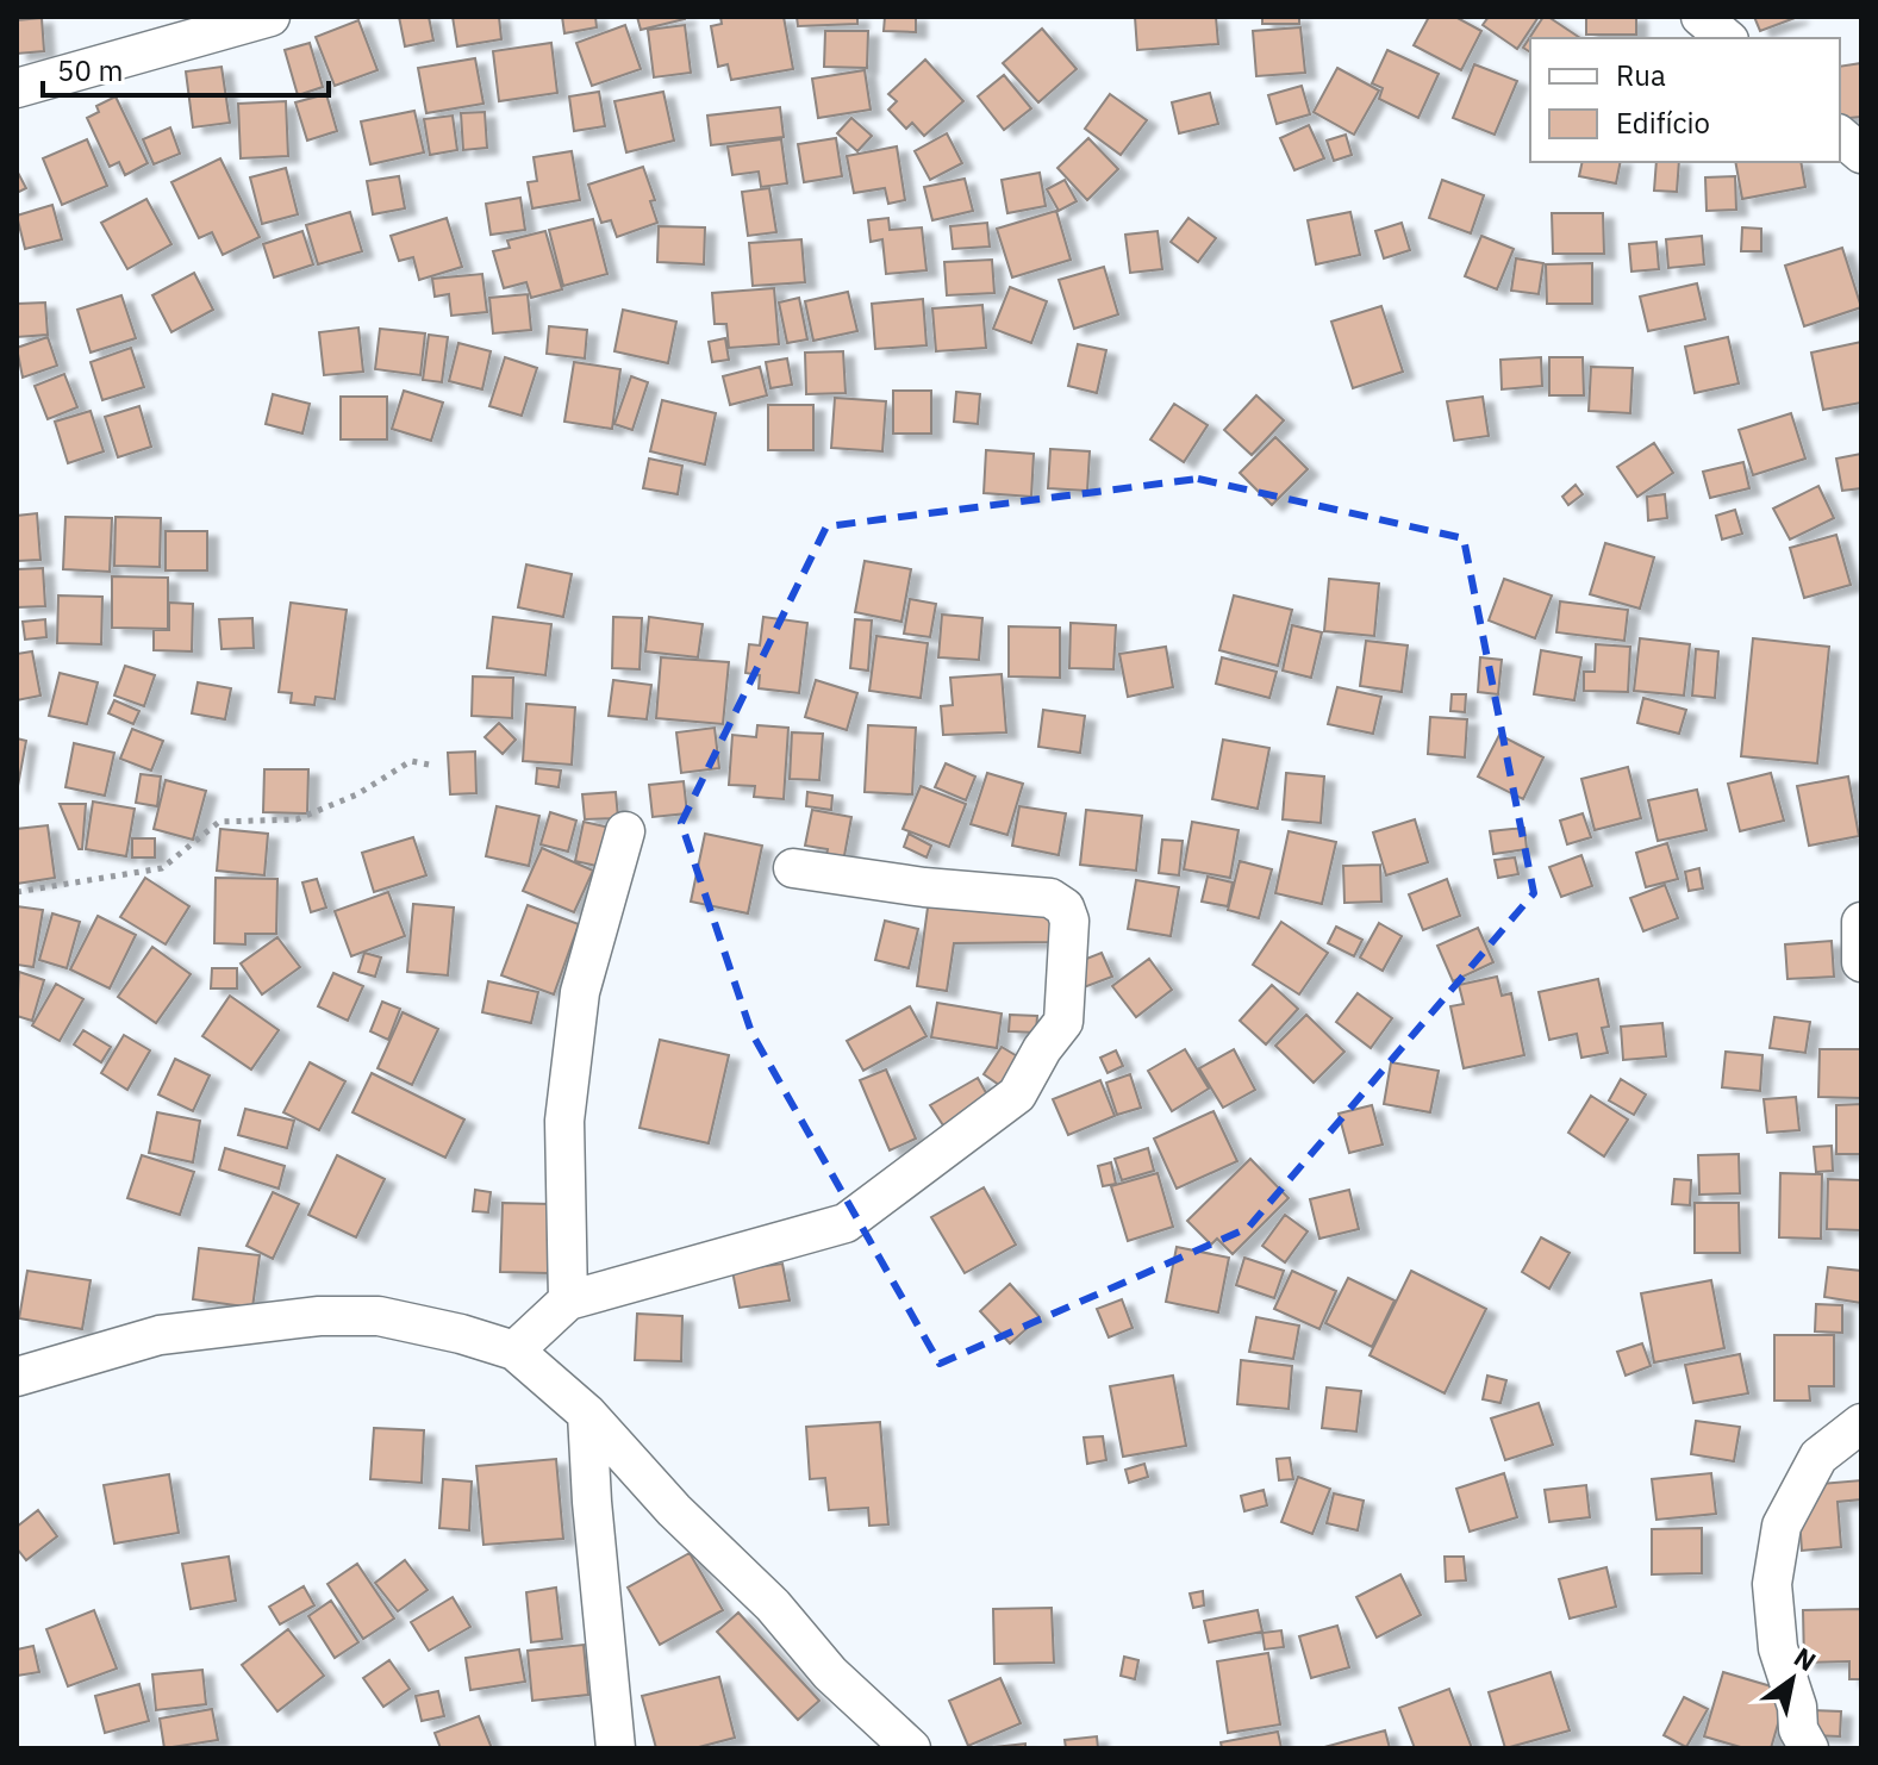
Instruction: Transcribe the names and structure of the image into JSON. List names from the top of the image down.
{
  "legend": ["Rua", "Edifício"],
  "scale_bar": "50 m",
  "north": "top right"
}
